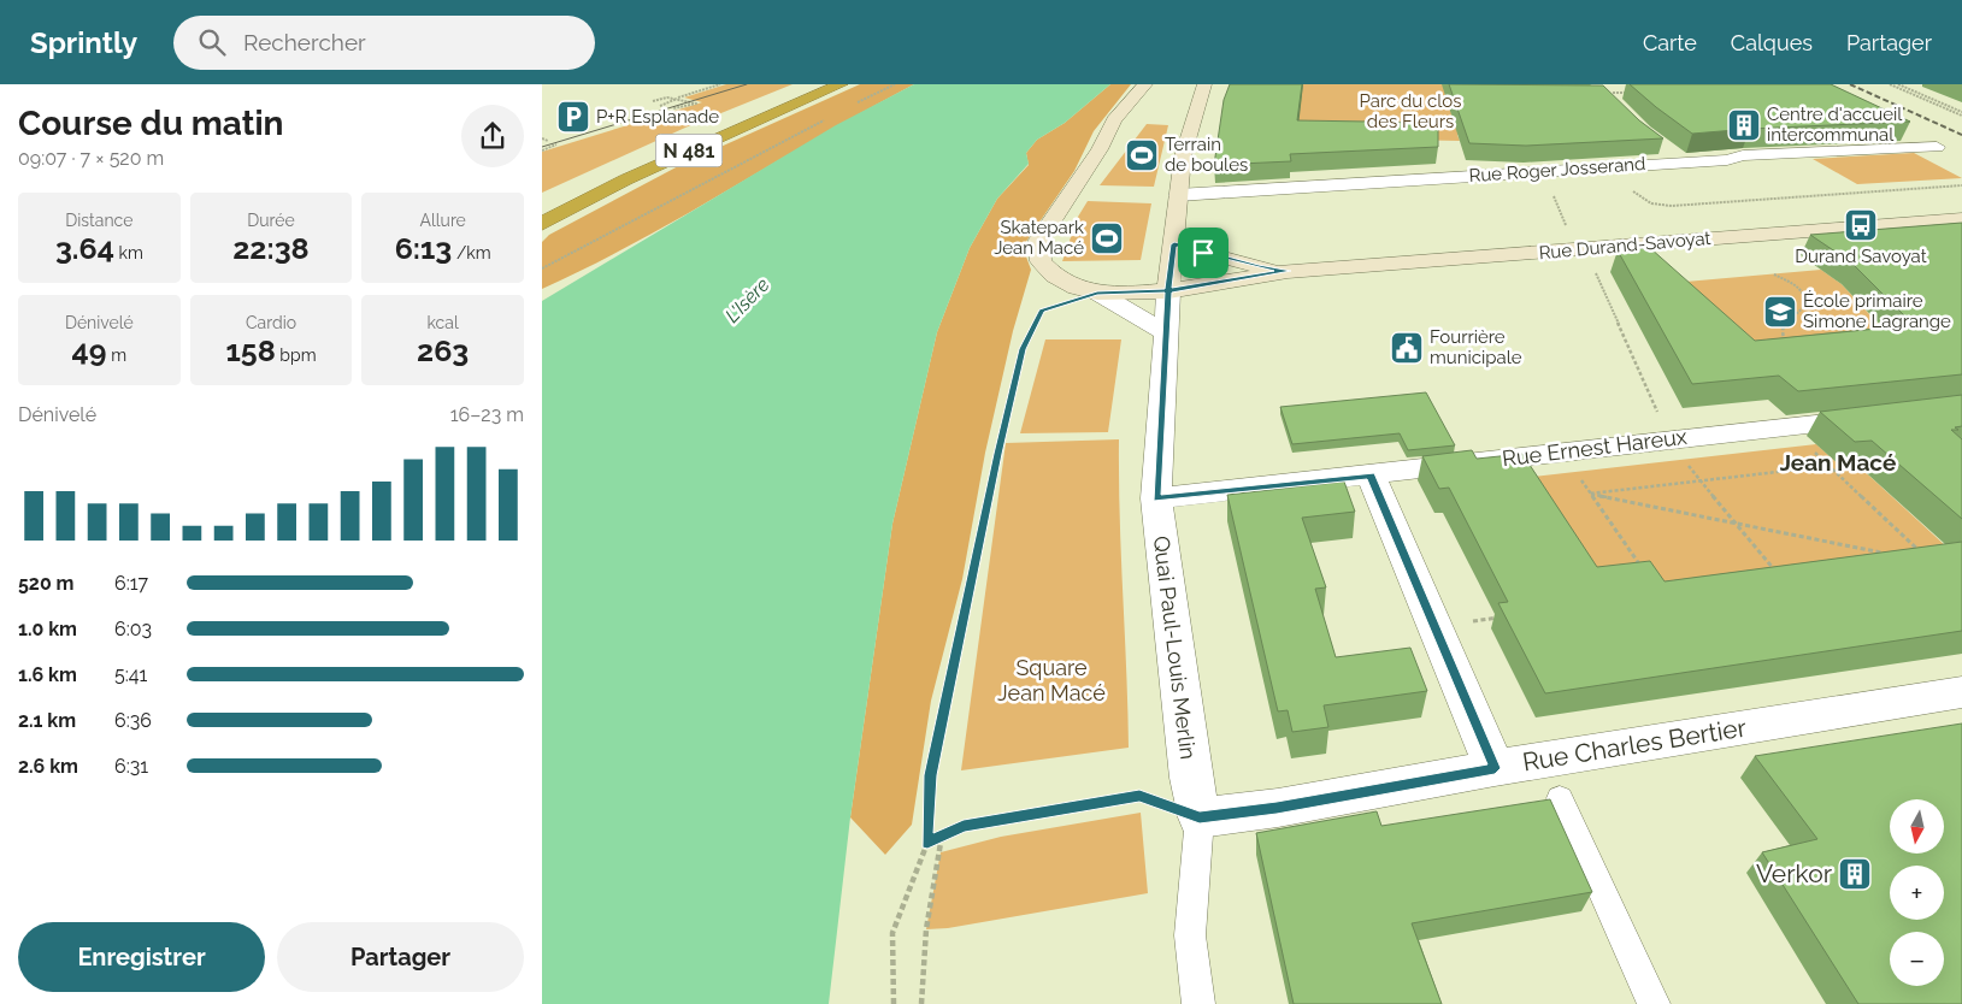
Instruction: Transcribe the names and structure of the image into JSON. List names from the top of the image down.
{
  "streets": {
    "highway": ["N 481"],
    "main road": ["Rue Durand-Savoyat"],
    "street": [
      "Rue Roger Josserand",
      "Rue Ernest Hareux",
      "Quai Paul-Louis Merlin",
      "Rue Charles Bertier"
    ]
  },
  "crossings": [
    ["Rue Durand-Savoyat", "Quai Paul-Louis Merlin"],
    ["Rue Ernest Hareux", "Quai Paul-Louis Merlin"],
    ["Quai Paul-Louis Merlin", "Rue Charles Bertier"]
  ],
  "districts": ["Jean Macé"],
  "water": ["L'Isère"],
  "parks": ["Parc du clos des Fleurs", "Square Jean Macé"],
  "places": {
    "parking": ["P+R Esplanade"],
    "building": ["Centre d'accueil intercommunal", "Verkor"],
    "sports": ["Terrain de boules", "Skatepark Jean Macé"],
    "bus stop": ["Durand Savoyat"],
    "school or university": ["École primaire Simone Lagrange"],
    "public building": ["Fourrière municipale"]
  },
  "north": "bottom",
  "page": {
    "header": "Sprintly",
    "search": "Rechercher",
    "nav": ["Carte", "Calques", "Partager"],
    "heading": ["Course du matin", "09:07 · 7 × 520 m"],
    "stats": [
      ["Distance", "3.64 km"],
      ["Durée", "22:38"],
      ["Allure", "6:13 /km"],
      ["Dénivelé", "49 m"],
      ["Cardio", "158 bpm"],
      ["kcal", "263"]
    ],
    "chart": ["Dénivelé", "16–23 m"],
    "list": [
      {
        "name": "520 m",
        "note": "6:17"
      },
      {
        "name": "1.0 km",
        "note": "6:03"
      },
      {
        "name": "1.6 km",
        "note": "5:41"
      },
      {
        "name": "2.1 km",
        "note": "6:36"
      },
      {
        "name": "2.6 km",
        "note": "6:31"
      }
    ],
    "map_buttons": ["+", "−"],
    "buttons": ["Enregistrer", "Partager"]
  }
}
